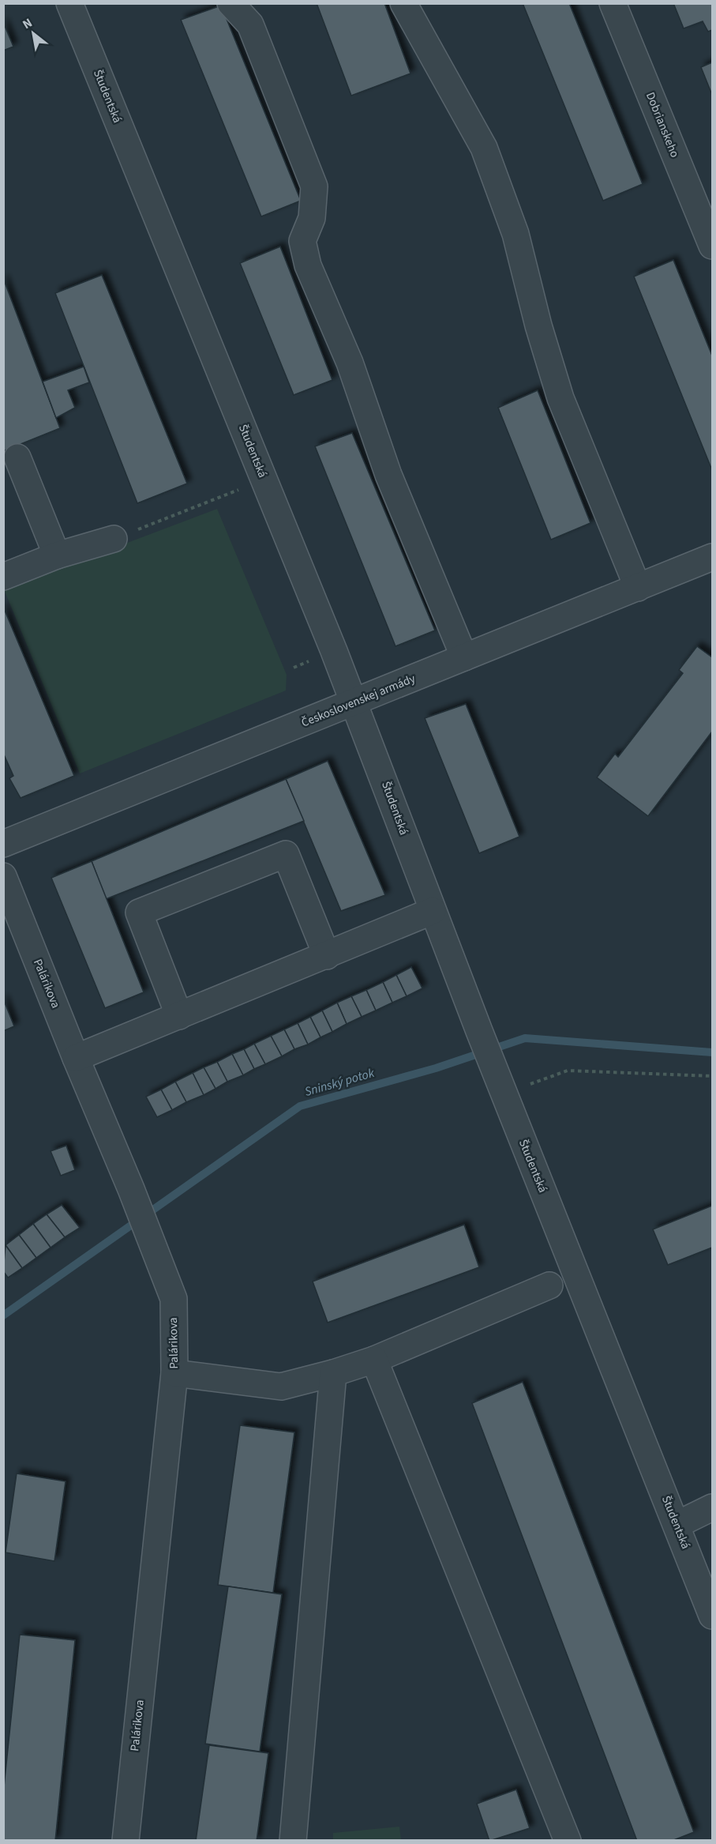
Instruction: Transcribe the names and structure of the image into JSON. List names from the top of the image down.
{
  "streets": {
    "street": [
      "Študentská",
      "Dobrianskeho",
      "Československej armády",
      "Palárikova"
    ]
  },
  "crossings": [
    ["Študentská", "Československej armády"]
  ],
  "water": ["Sninský potok"],
  "north": "top left"
}
